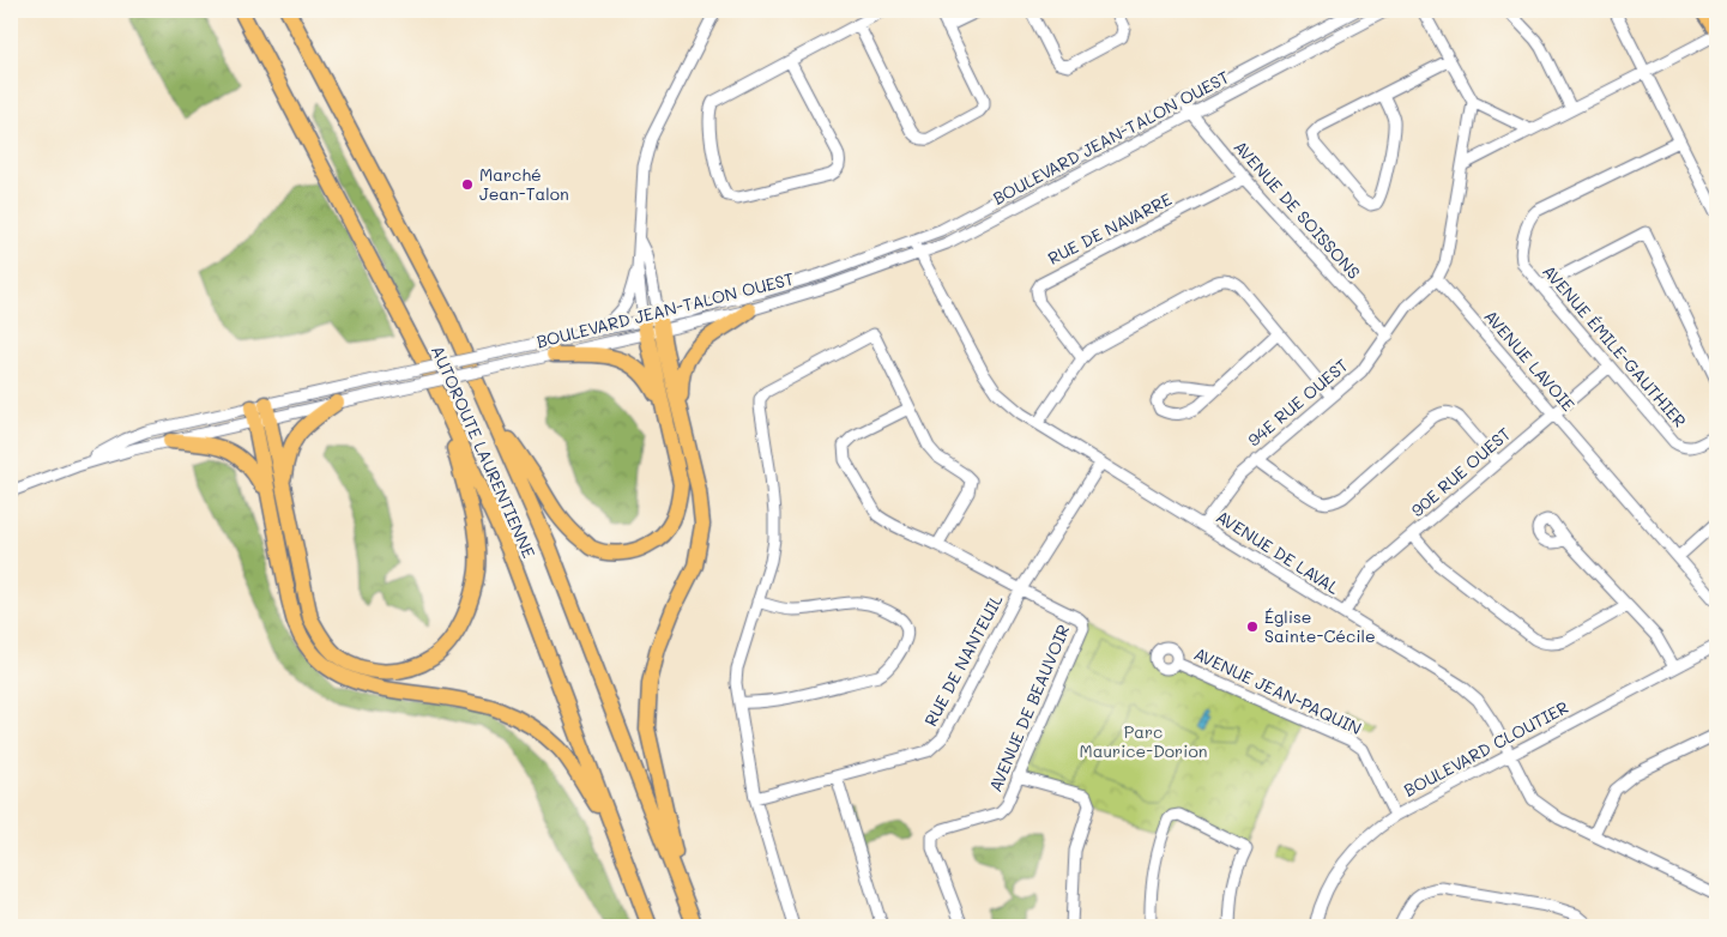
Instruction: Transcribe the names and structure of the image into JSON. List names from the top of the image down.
{
  "streets": {
    "highway": ["AUTOROUTE LAURENTIENNE"],
    "street": [
      "BOULEVARD JEAN-TALON OUEST",
      "AVENUE DE SOISSONS",
      "RUE DE NAVARRE",
      "AVENUE ÉMILE-GAUTHIER",
      "AVENUE LAVOIE",
      "94E RUE OUEST",
      "90E RUE OUEST",
      "AVENUE DE LAVAL",
      "RUE DE NANTEUIL",
      "AVENUE JEAN-PAQUIN",
      "AVENUE DE BEAUVOIR",
      "BOULEVARD CLOUTIER"
    ]
  },
  "crossings": [
    ["BOULEVARD JEAN-TALON OUEST", "AVENUE DE SOISSONS"],
    ["BOULEVARD JEAN-TALON OUEST", "AVENUE DE LAVAL"],
    ["AVENUE DE SOISSONS", "RUE DE NAVARRE"],
    ["AVENUE DE SOISSONS", "94E RUE OUEST"],
    ["AVENUE ÉMILE-GAUTHIER", "90E RUE OUEST"],
    ["AVENUE LAVOIE", "94E RUE OUEST"],
    ["AVENUE LAVOIE", "90E RUE OUEST"],
    ["94E RUE OUEST", "AVENUE DE LAVAL"],
    ["90E RUE OUEST", "AVENUE DE LAVAL"],
    ["AVENUE DE LAVAL", "RUE DE NANTEUIL"],
    ["AVENUE DE LAVAL", "BOULEVARD CLOUTIER"],
    ["RUE DE NANTEUIL", "AVENUE DE BEAUVOIR"],
    ["AVENUE JEAN-PAQUIN", "BOULEVARD CLOUTIER"]
  ],
  "parks": ["Parc Maurice-Dorion"],
  "places": ["Marché Jean-Talon", "Église Sainte-Cécile"]
}
